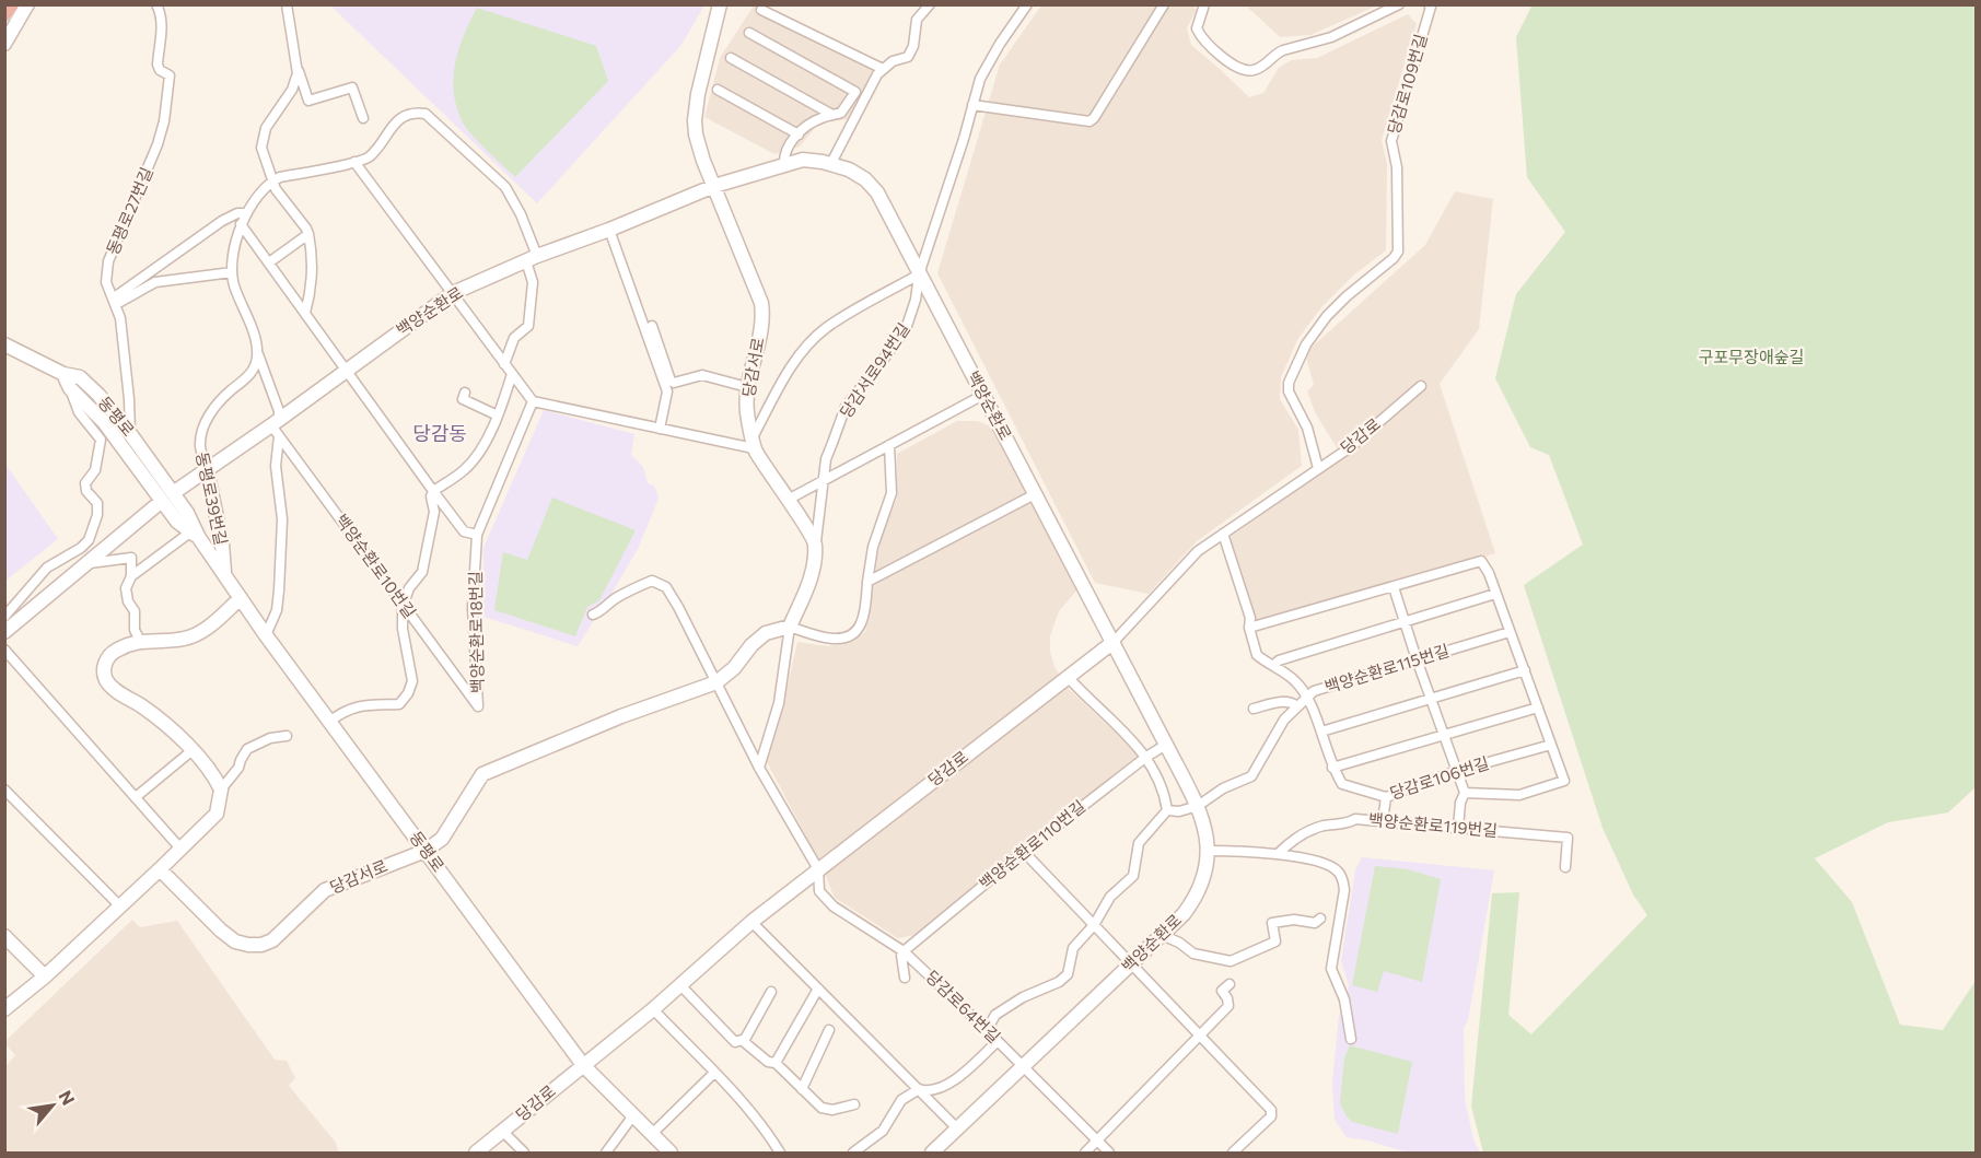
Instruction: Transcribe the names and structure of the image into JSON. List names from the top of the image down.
{
  "streets": {
    "main road": [
      "백양순환로",
      "당감서로",
      "동평로",
      "당감로",
      "동평로39번길"
    ],
    "street": [
      "당감로109번길",
      "동평로27번길",
      "당감서로94번길",
      "백양순환로10번길",
      "백양순환로18번길",
      "백양순환로115번길",
      "당감로106번길",
      "백양순환로119번길",
      "백양순환로110번길",
      "당감로64번길"
    ]
  },
  "crossings": [
    ["당감로109번길", "당감로"],
    ["동평로27번길", "동평로"],
    ["백양순환로", "당감서로"],
    ["백양순환로", "당감서로94번길"],
    ["백양순환로", "동평로"],
    ["백양순환로", "당감로"],
    ["백양순환로", "동평로39번길"],
    ["백양순환로", "백양순환로10번길"],
    ["백양순환로", "백양순환로115번길"],
    ["백양순환로", "백양순환로110번길"],
    ["백양순환로", "당감로64번길"],
    ["당감서로", "당감서로94번길"],
    ["당감서로", "동평로"],
    ["당감서로", "당감로64번길"],
    ["동평로", "당감로"],
    ["동평로", "동평로39번길"],
    ["당감로", "당감로64번길"],
    ["백양순환로10번길", "백양순환로18번길"],
    ["백양순환로110번길", "당감로64번길"]
  ],
  "districts": ["당감동"],
  "parks": ["구포무장애숲길"],
  "north": "top right"
}
